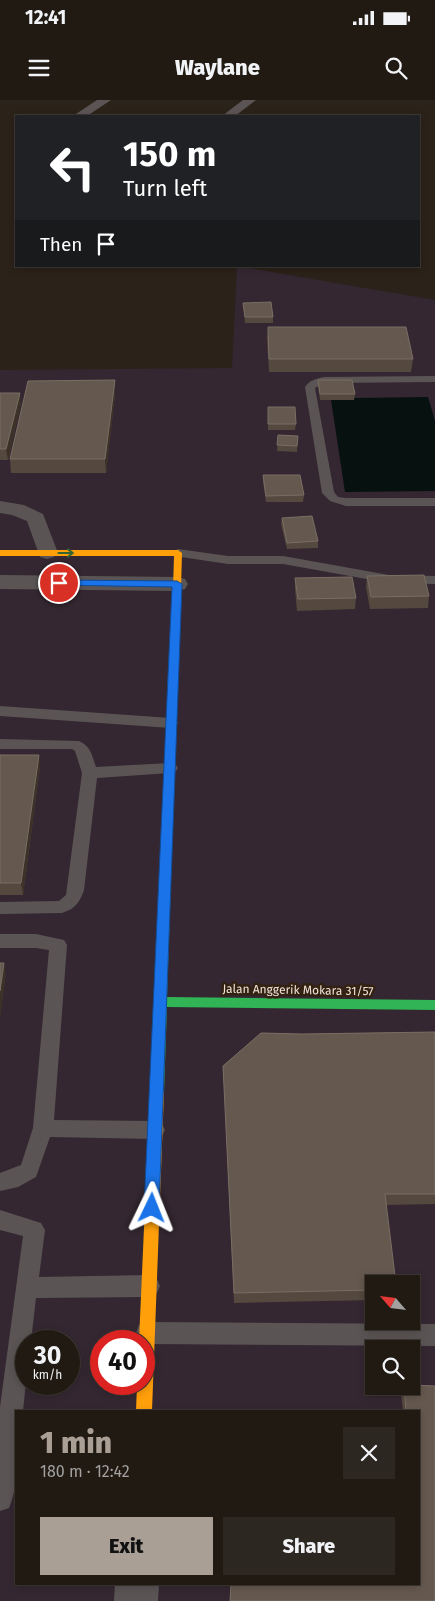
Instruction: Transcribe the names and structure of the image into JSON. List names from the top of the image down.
{
  "streets": {
    "street": ["Jalan Anggerik Mokara 31/57"]
  },
  "north": "top left",
  "page": {
    "status": "12:41",
    "header": "Waylane",
    "turn": ["150 m", "Turn left"],
    "then": "Then",
    "speed": "30 km/h",
    "limit": "40",
    "heading": ["1 min", "180 m · 12:42"],
    "buttons": ["Exit", "Share"]
  }
}
